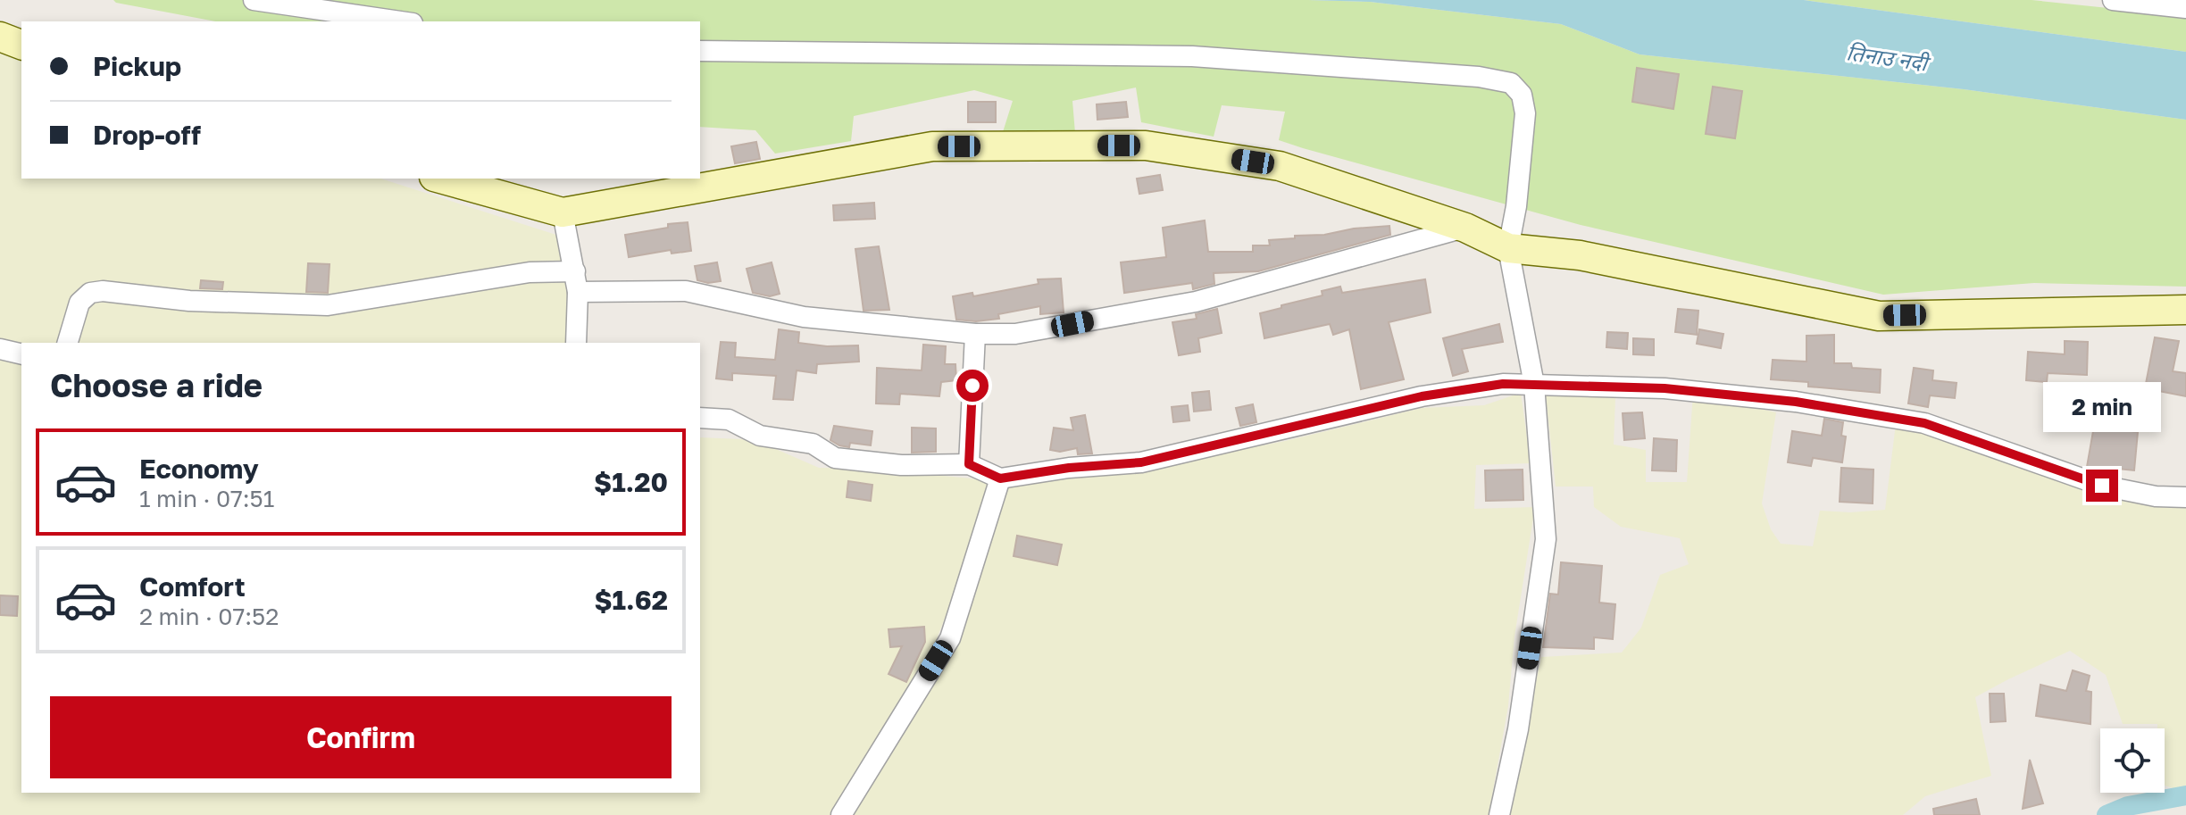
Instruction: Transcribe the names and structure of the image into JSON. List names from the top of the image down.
{
  "water": ["तिनाउ नदी"],
  "page": {
    "banner": ["Pickup", "Drop-off"],
    "heading": "Choose a ride",
    "bubble": "2 min",
    "list": [
      {
        "name": "Economy",
        "note": "1 min · 07:51",
        "value": "$1.20"
      },
      {
        "name": "Comfort",
        "note": "2 min · 07:52",
        "value": "$1.62"
      }
    ],
    "buttons": "Confirm"
  }
}
